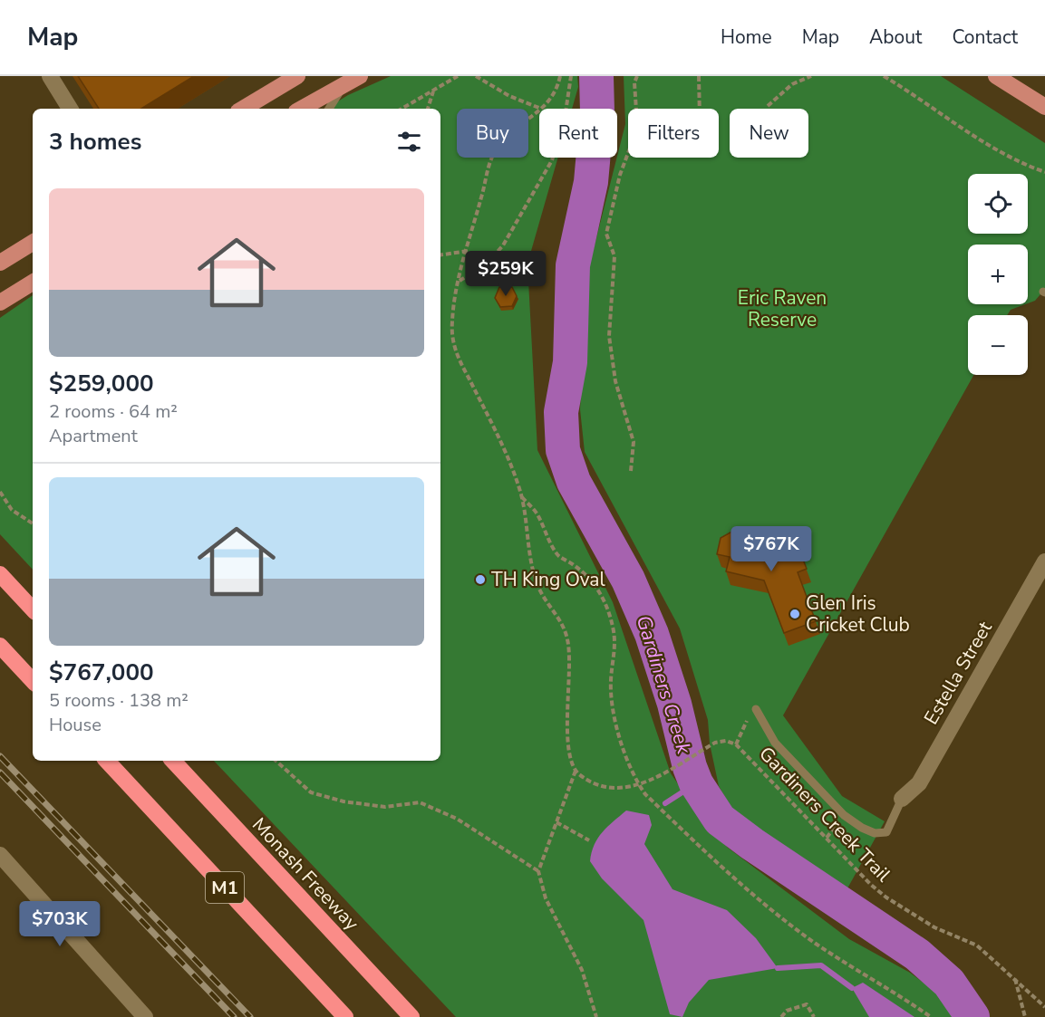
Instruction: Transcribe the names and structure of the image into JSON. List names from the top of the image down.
{
  "streets": {
    "highway": ["Monash Freeway", "M1"],
    "street": ["Estella Street"],
    "path": ["Gardiners Creek Trail"]
  },
  "water": ["Gardiners Creek"],
  "parks": ["Eric Raven Reserve"],
  "places": ["TH King Oval", "Glen Iris Cricket Club"],
  "page": {
    "header": "Map",
    "nav": [
      "Home",
      "Map",
      "About",
      "Contact"
    ],
    "chip": [
      "Buy",
      "Rent",
      "Filters",
      "New"
    ],
    "heading": "3 homes",
    "map_buttons": ["+", "−"],
    "list": [
      {
        "name": "$259,000",
        "note": "2 rooms · 64 m² · Apartment"
      },
      {
        "name": "$767,000",
        "note": "5 rooms · 138 m² · House"
      }
    ],
    "price": ["$259K", "$767K", "$703K"]
  }
}
